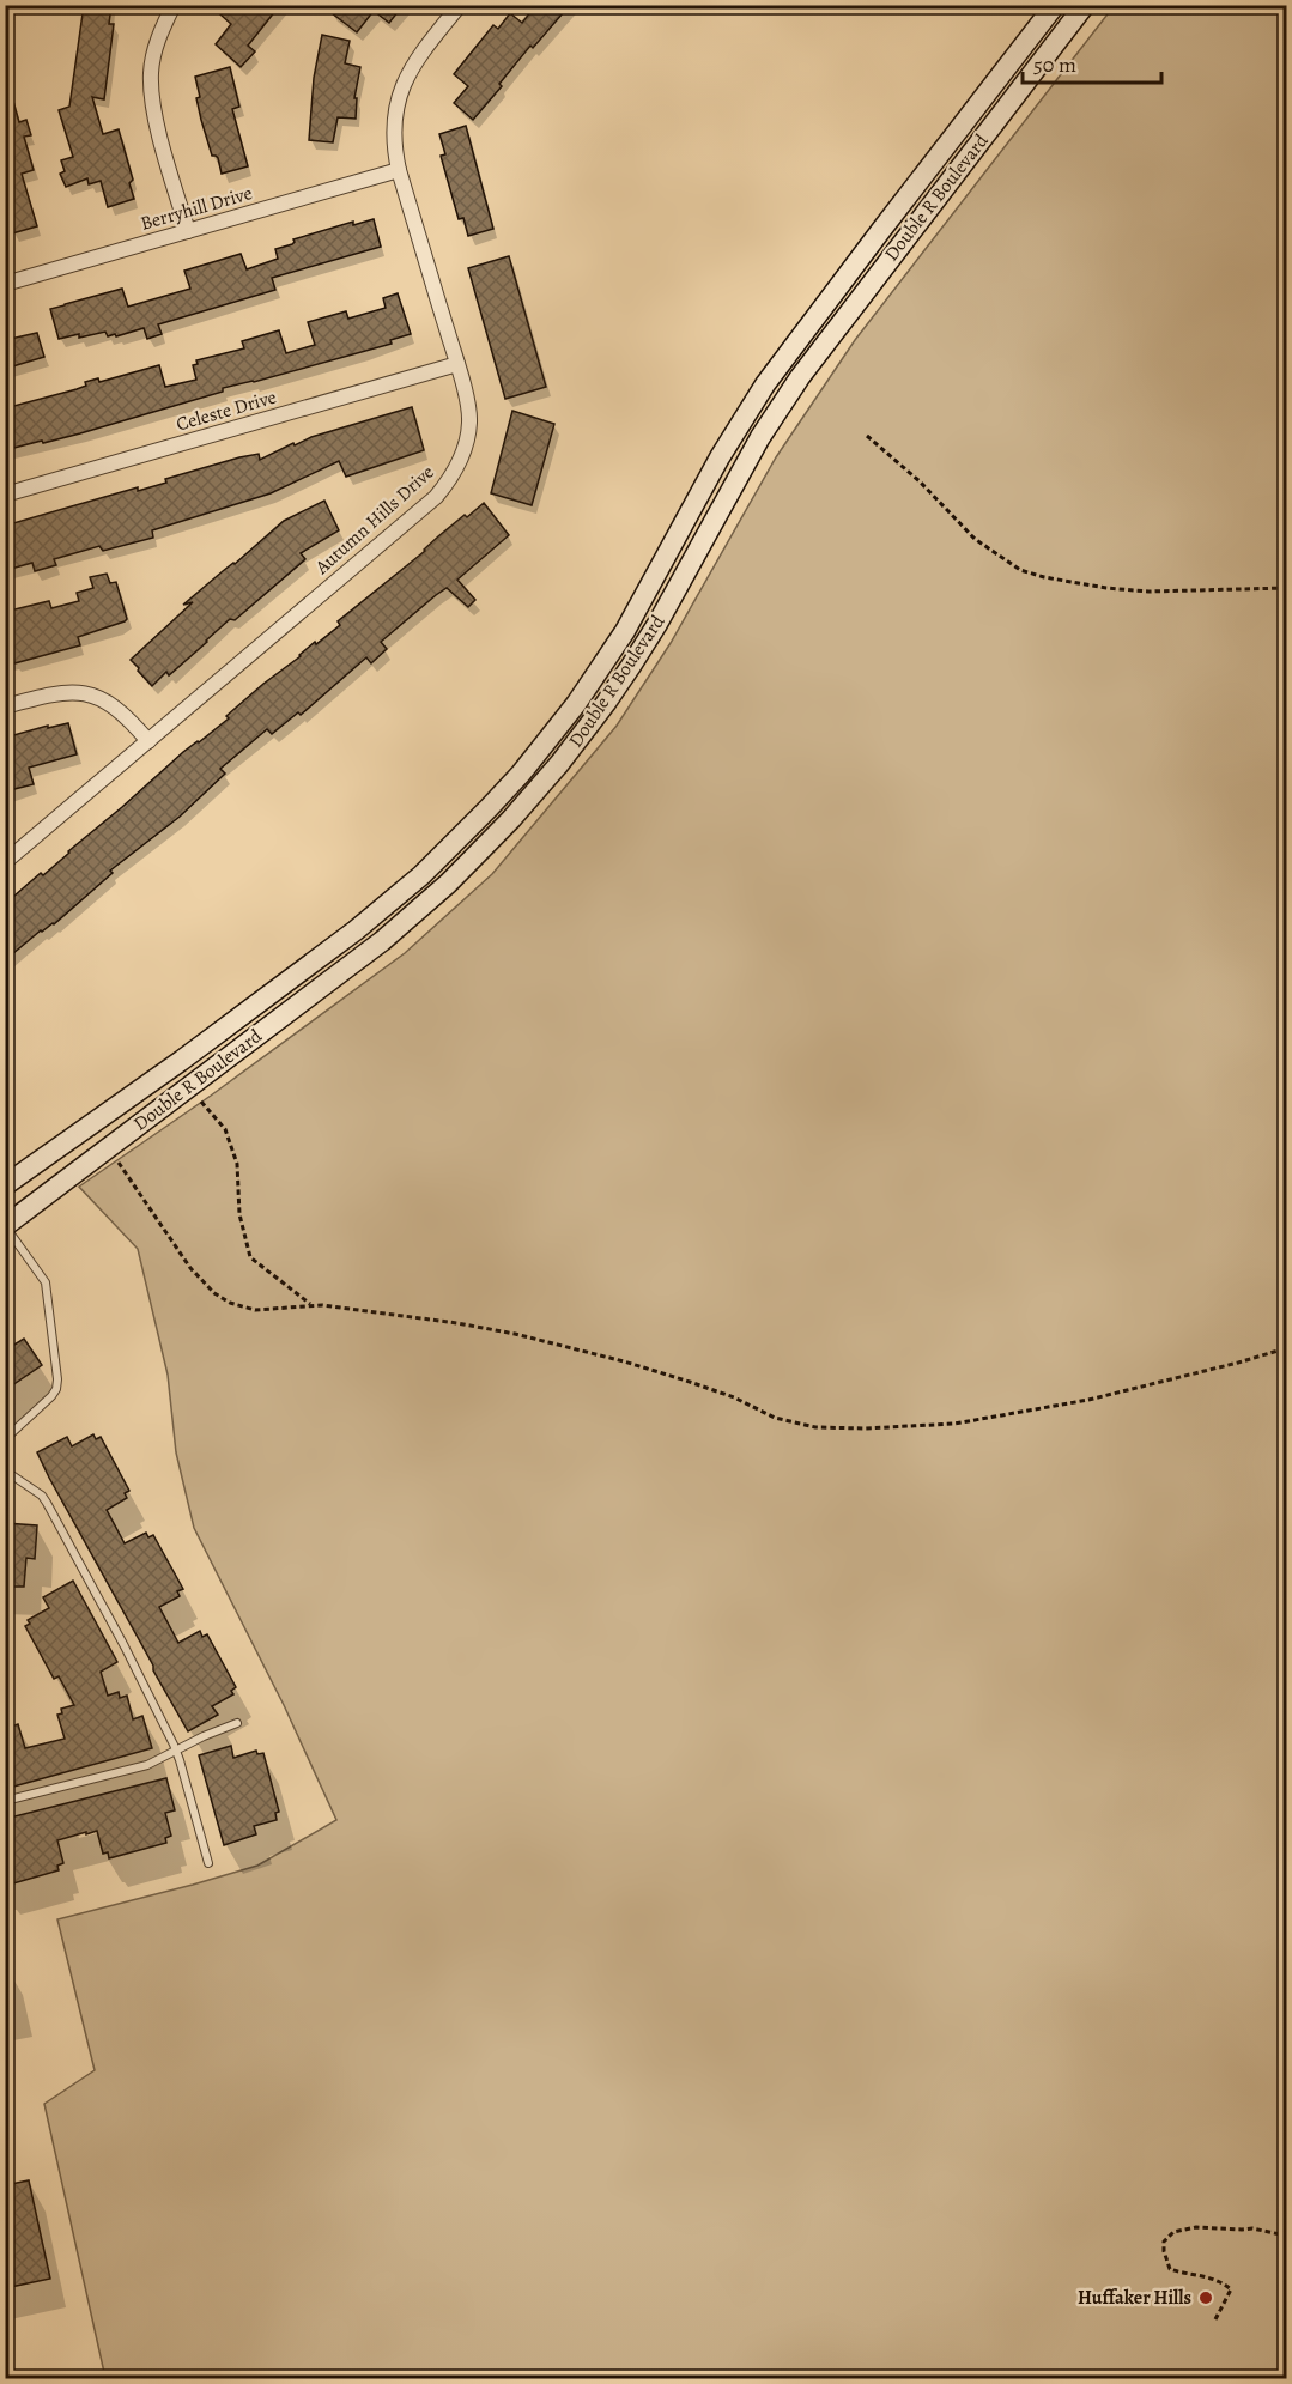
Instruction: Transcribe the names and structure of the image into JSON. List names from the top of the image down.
{
  "streets": {
    "main road": ["Double R Boulevard"],
    "street": ["Berryhill Drive", "Celeste Drive", "Autumn Hills Drive"]
  },
  "crossings": [
    ["Berryhill Drive", "Autumn Hills Drive"],
    ["Celeste Drive", "Autumn Hills Drive"]
  ],
  "places": ["Huffaker Hills"],
  "scale_bar": "50 m"
}
